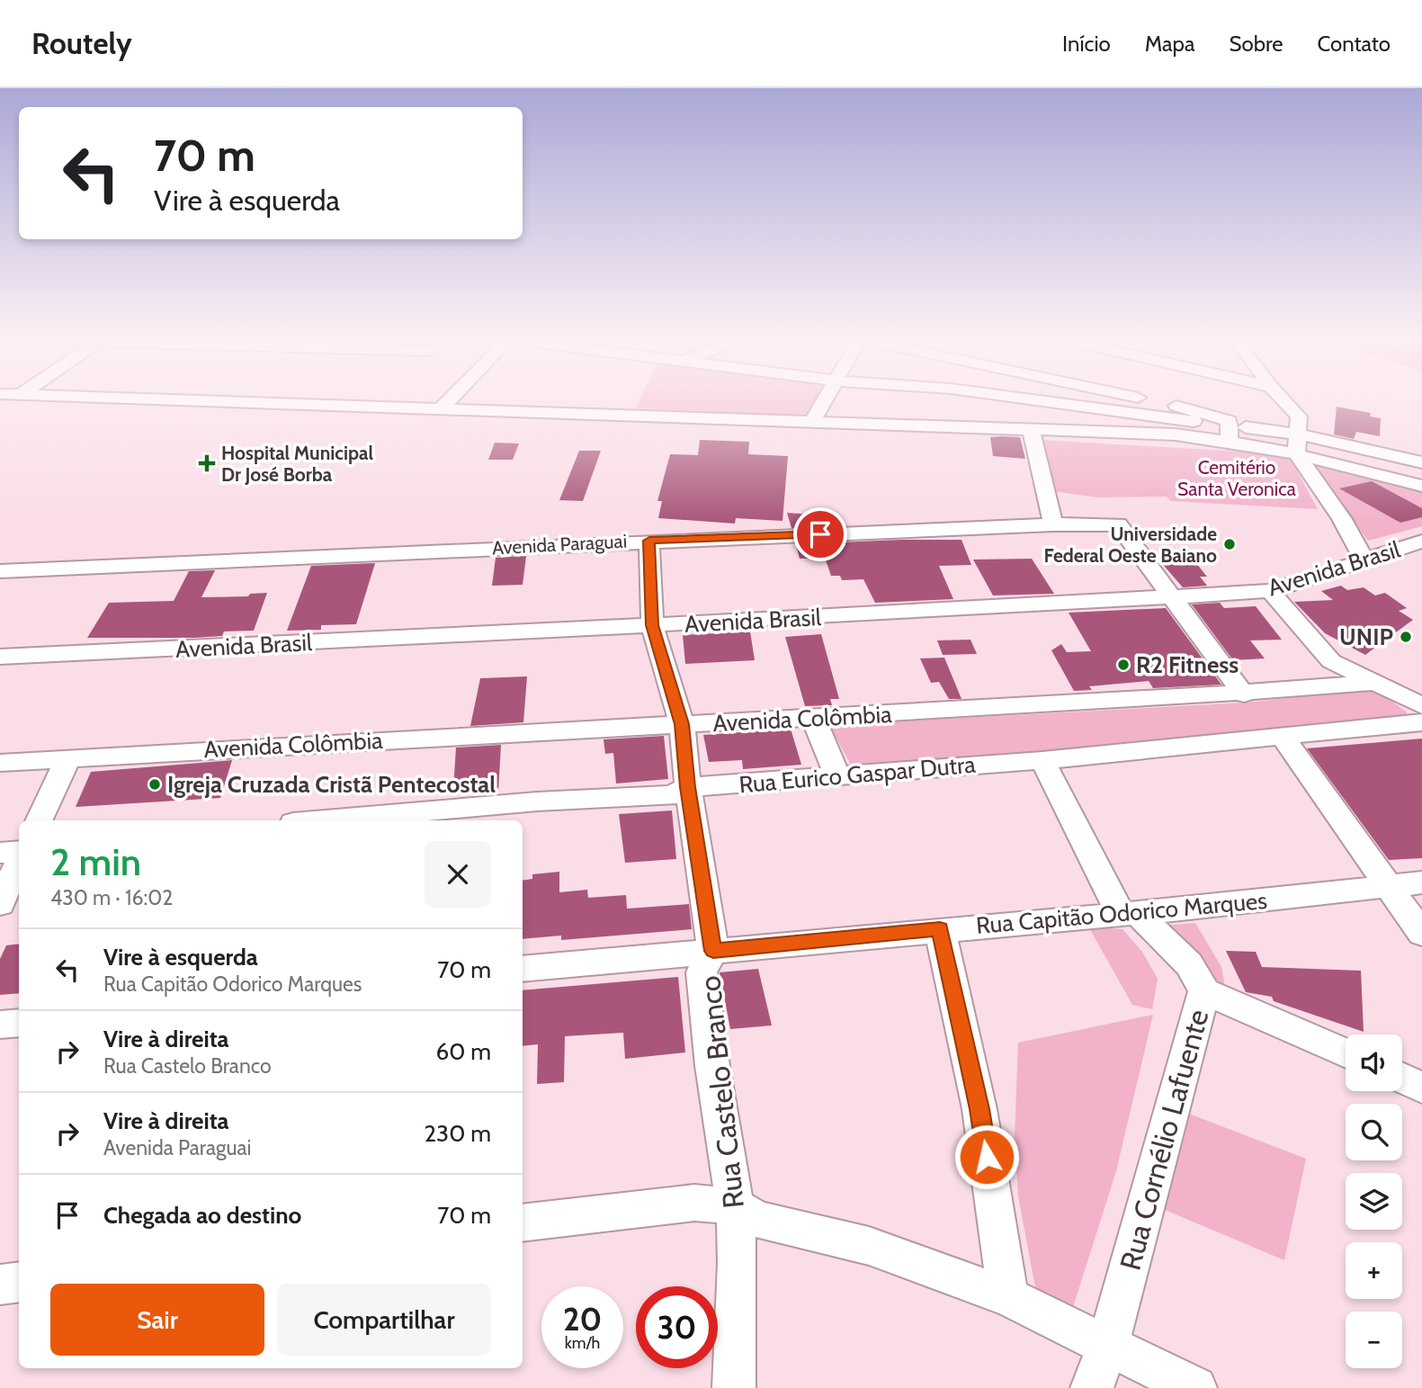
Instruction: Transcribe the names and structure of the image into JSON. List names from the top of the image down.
{
  "streets": {
    "street": [
      "Avenida Paraguai",
      "Avenida Brasil",
      "Avenida Colômbia",
      "Rua Eurico Gaspar Dutra",
      "Rua Capitão Odorico Marques",
      "Rua Castelo Branco",
      "Rua Cornélio Lafuente"
    ]
  },
  "crossings": [
    ["Avenida Paraguai", "Avenida Brasil"],
    ["Avenida Paraguai", "Rua Castelo Branco"],
    ["Avenida Brasil", "Rua Castelo Branco"],
    ["Avenida Colômbia", "Rua Castelo Branco"],
    ["Rua Eurico Gaspar Dutra", "Rua Castelo Branco"],
    ["Rua Eurico Gaspar Dutra", "Rua Cornélio Lafuente"],
    ["Rua Capitão Odorico Marques", "Rua Castelo Branco"],
    ["Rua Capitão Odorico Marques", "Rua Cornélio Lafuente"]
  ],
  "parks": ["Cemitério Santa Veronica"],
  "places": {
    "health": ["Hospital Municipal Dr José Borba"],
    "other": [
      "Universidade Federal Oeste Baiano",
      "UNIP",
      "R2 Fitness",
      "Igreja Cruzada Cristã Pentecostal"
    ]
  },
  "page": {
    "header": "Routely",
    "nav": [
      "Início",
      "Mapa",
      "Sobre",
      "Contato"
    ],
    "turn": ["70 m", "Vire à esquerda"],
    "heading": ["2 min", "430 m · 16:02"],
    "list": [
      {
        "name": "Vire à esquerda",
        "note": "Rua Capitão Odorico Marques",
        "value": "70 m"
      },
      {
        "name": "Vire à direita",
        "note": "Rua Castelo Branco",
        "value": "60 m"
      },
      {
        "name": "Vire à direita",
        "note": "Avenida Paraguai",
        "value": "230 m"
      },
      {
        "name": "Chegada ao destino",
        "value": "70 m"
      }
    ],
    "map_buttons": ["+", "−"],
    "buttons": ["Sair", "Compartilhar"],
    "speed": "20 km/h",
    "limit": "30"
  }
}
